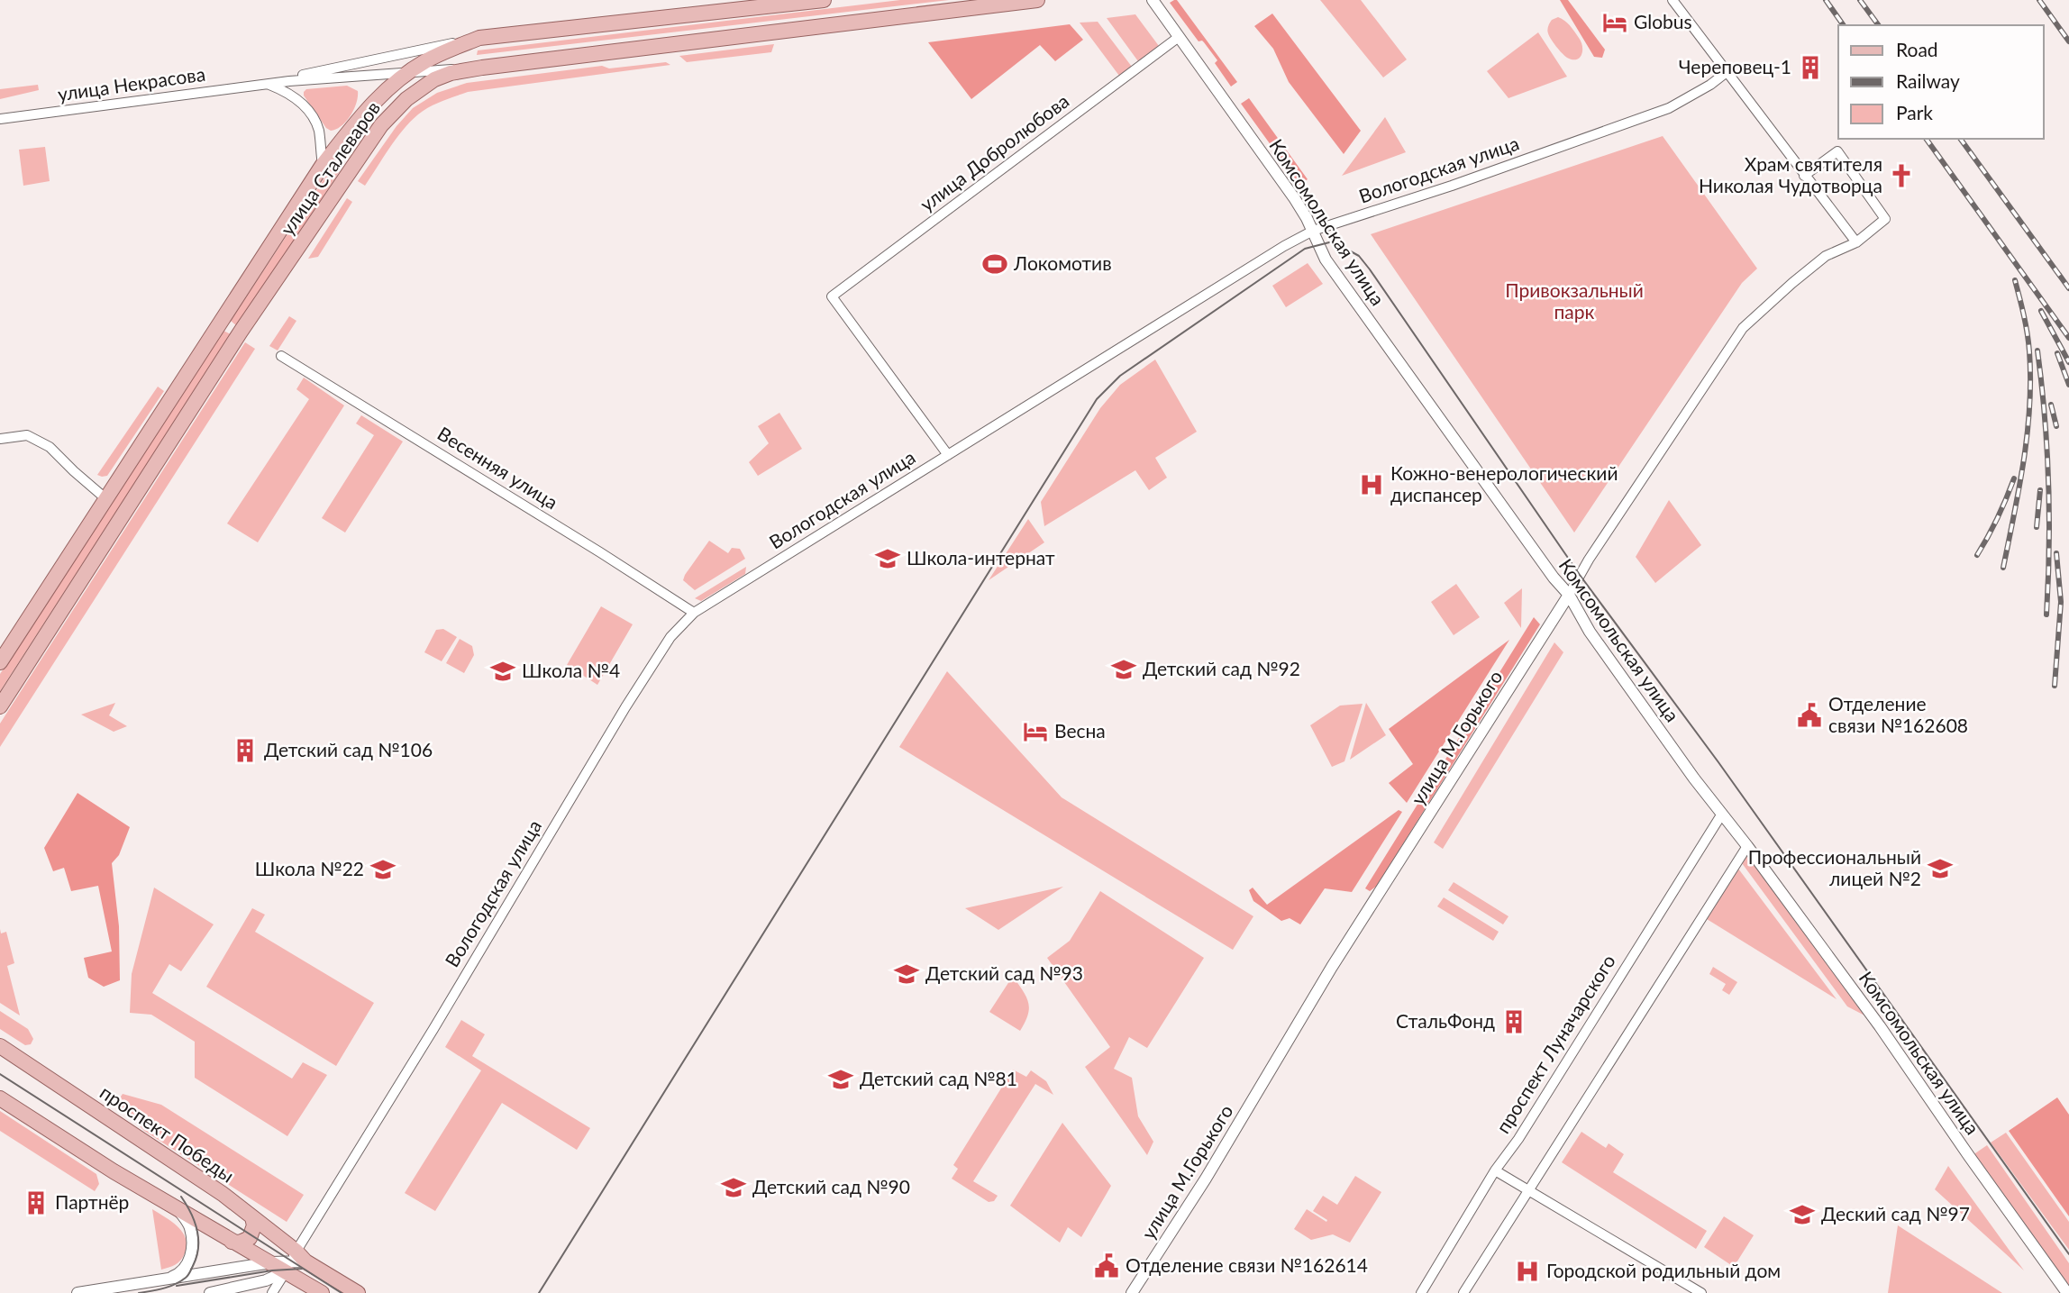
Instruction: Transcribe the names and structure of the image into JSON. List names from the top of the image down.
{
  "streets": {
    "main road": ["улица Сталеваров", "проспект Победы"],
    "street": [
      "улица Некрасова",
      "улица Добролюбова",
      "Вологодская улица",
      "Комсомольская улица",
      "Весенняя улица",
      "улица М.Горького",
      "проспект Луначарского"
    ]
  },
  "crossings": [
    ["улица Добролюбова", "Вологодская улица"],
    ["улица Добролюбова", "Комсомольская улица"],
    ["Вологодская улица", "Комсомольская улица"],
    ["Вологодская улица", "Весенняя улица"],
    ["Вологодская улица", "проспект Победы"],
    ["Комсомольская улица", "улица М.Горького"],
    ["Комсомольская улица", "проспект Луначарского"]
  ],
  "parks": ["Привокзальный парк"],
  "places": {
    "hotel": ["Globus", "Весна"],
    "building": [
      "Череповец-1",
      "Детский сад №106",
      "СтальФонд",
      "Партнёр"
    ],
    "church": ["Храм святителя Николая Чудотворца"],
    "sports": ["Локомотив"],
    "hospital": ["Кожно-венерологический диспансер", "Городской родильный дом"],
    "school or university": [
      "Школа-интернат",
      "Детский сад №92",
      "Школа №4",
      "Профессиональный лицей №2",
      "Школа №22",
      "Детский сад №93",
      "Детский сад №81",
      "Детский сад №90",
      "Деский сад №97"
    ],
    "public building": ["Отделение связи №162608", "Отделение связи №162614"]
  },
  "legend": ["Road", "Railway", "Park"]
}
